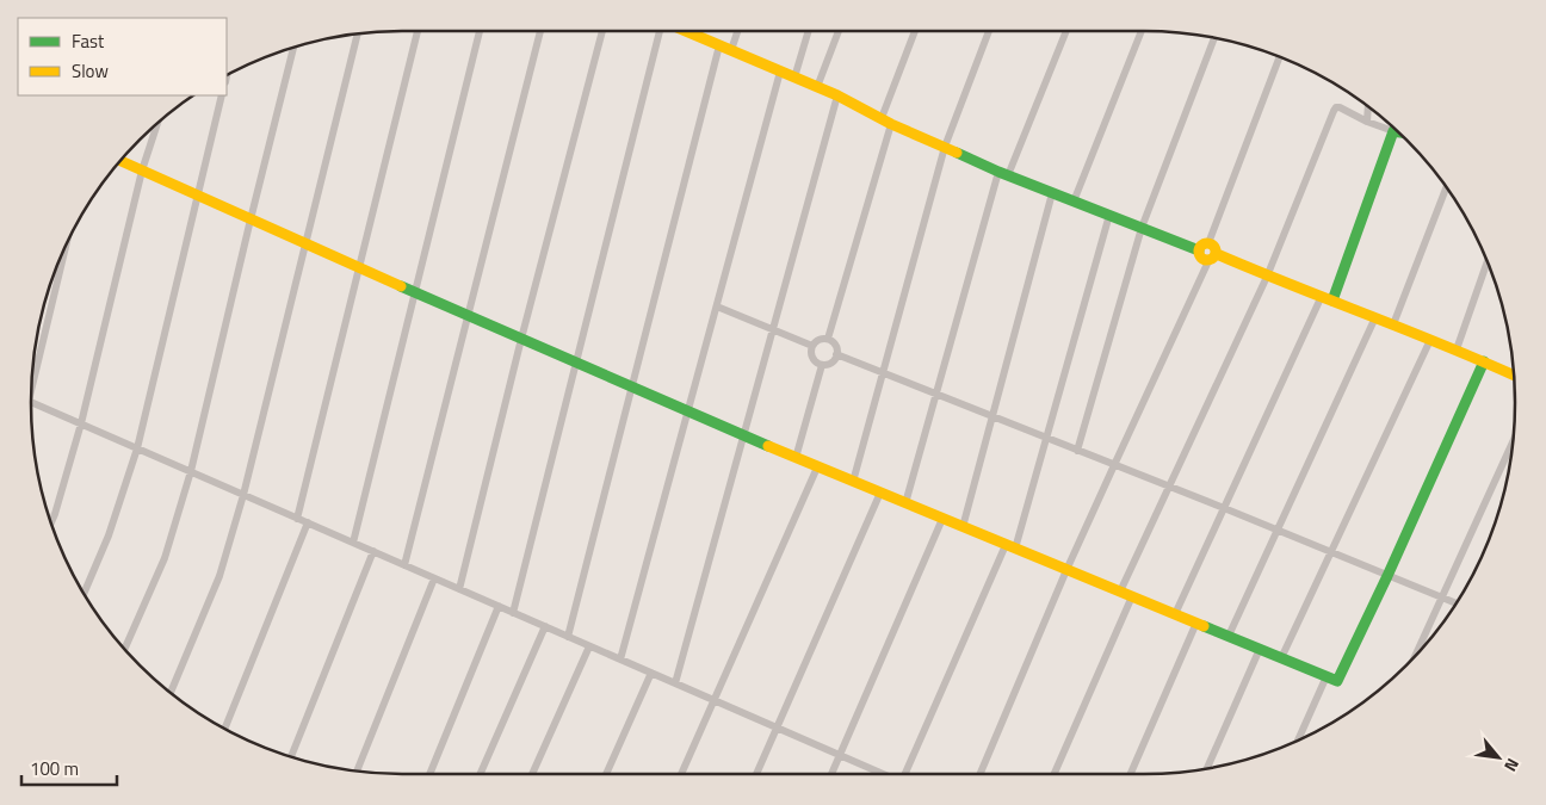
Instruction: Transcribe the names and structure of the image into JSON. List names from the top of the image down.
{
  "legend": ["Fast", "Slow"],
  "scale_bar": "100 m",
  "north": "bottom right"
}
